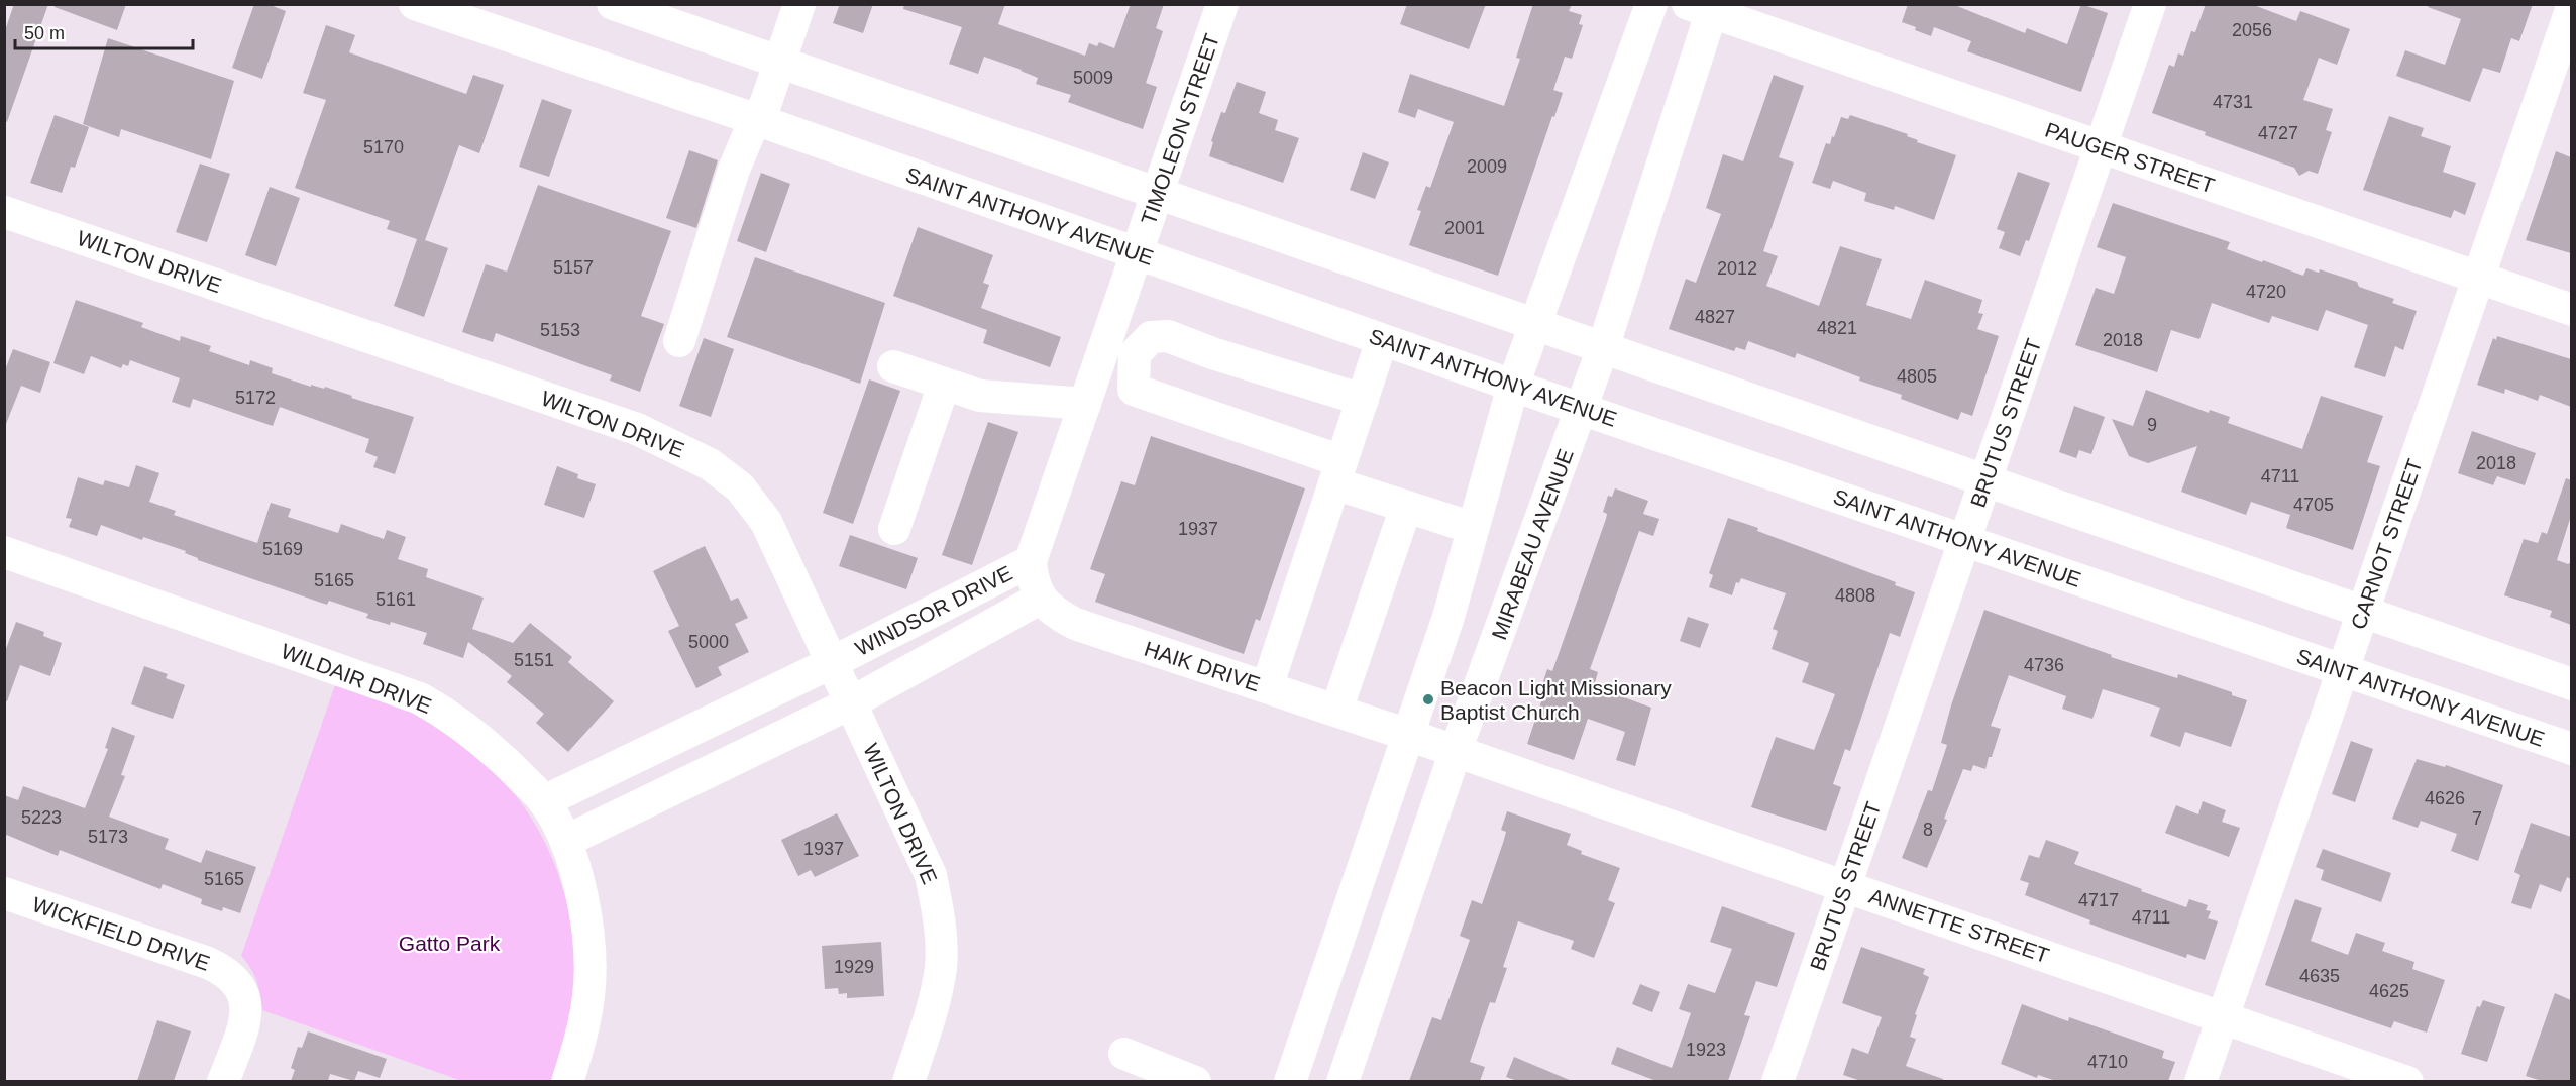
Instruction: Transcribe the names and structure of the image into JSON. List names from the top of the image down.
{
  "streets": {
    "street": [
      "TIMOLEON STREET",
      "PAUGER STREET",
      "SAINT ANTHONY AVENUE",
      "WILTON DRIVE",
      "BRUTUS STREET",
      "MIRABEAU AVENUE",
      "CARNOT STREET",
      "WINDSOR DRIVE",
      "HAIK DRIVE",
      "WILDAIR DRIVE",
      "ANNETTE STREET",
      "WICKFIELD DRIVE"
    ]
  },
  "crossings": [
    ["TIMOLEON STREET", "SAINT ANTHONY AVENUE"],
    ["TIMOLEON STREET", "WINDSOR DRIVE"],
    ["PAUGER STREET", "BRUTUS STREET"],
    ["PAUGER STREET", "MIRABEAU AVENUE"],
    ["PAUGER STREET", "CARNOT STREET"],
    ["SAINT ANTHONY AVENUE", "BRUTUS STREET"],
    ["SAINT ANTHONY AVENUE", "MIRABEAU AVENUE"],
    ["SAINT ANTHONY AVENUE", "CARNOT STREET"],
    ["SAINT ANTHONY AVENUE", "WINDSOR DRIVE"],
    ["WILTON DRIVE", "WINDSOR DRIVE"],
    ["BRUTUS STREET", "ANNETTE STREET"],
    ["MIRABEAU AVENUE", "ANNETTE STREET"],
    ["CARNOT STREET", "ANNETTE STREET"],
    ["WINDSOR DRIVE", "HAIK DRIVE"],
    ["WINDSOR DRIVE", "WILDAIR DRIVE"],
    ["HAIK DRIVE", "ANNETTE STREET"]
  ],
  "parks": ["Gatto Park"],
  "places": ["Beacon Light Missionary Baptist Church"],
  "house_numbers": [
    "2056",
    "5009",
    "4731",
    "4727",
    "5170",
    "2009",
    "2001",
    "5157",
    "2012",
    "4720",
    "4827",
    "4821",
    "5153",
    "2018",
    "4805",
    "5172",
    "9",
    "2018",
    "4711",
    "4705",
    "1937",
    "5169",
    "5165",
    "4808",
    "5161",
    "5000",
    "5151",
    "4736",
    "4626",
    "5223",
    "7",
    "8",
    "5173",
    "1937",
    "5165",
    "4717",
    "4711",
    "1929",
    "4635",
    "4625",
    "1923",
    "4710"
  ],
  "scale_bar": "50 m"
}
